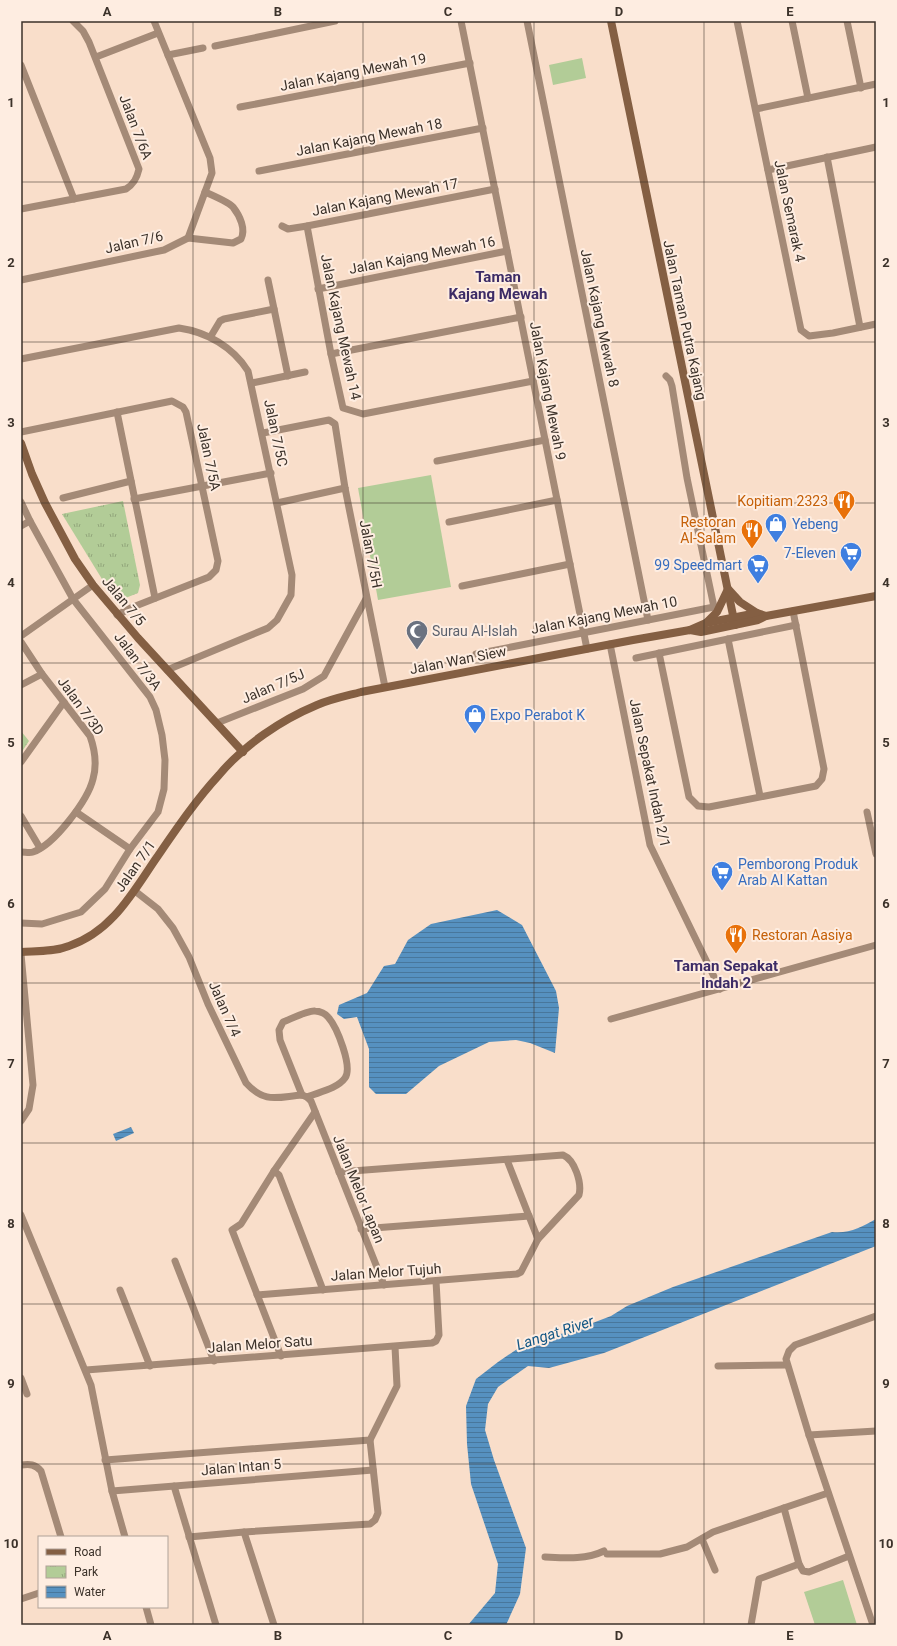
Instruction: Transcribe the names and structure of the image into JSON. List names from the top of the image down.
{
  "streets": {
    "street": [
      "Jalan Kajang Mewah 19",
      "Jalan 7/6A",
      "Jalan Kajang Mewah 18",
      "Jalan Kajang Mewah 17",
      "Jalan Semarak 4",
      "Jalan 7/6",
      "Jalan Kajang Mewah 16",
      "Jalan Kajang Mewah 8",
      "Jalan Taman Putra Kajang",
      "Jalan Kajang Mewah 14",
      "Jalan Kajang Mewah 9",
      "Jalan 7/5C",
      "Jalan 7/5A",
      "Jalan 7/5H",
      "Jalan 7/5",
      "Jalan Kajang Mewah 10",
      "Jalan Wan Siew",
      "Jalan 7/3A",
      "Jalan 7/5J",
      "Jalan 7/3D",
      "Jalan Sepakat Indah 2/1",
      "Jalan 7/1",
      "Jalan 7/4",
      "Jalan Melor Lapan",
      "Jalan Melor Tujuh",
      "Jalan Melor Satu",
      "Jalan Intan 5"
    ]
  },
  "crossings": [
    ["Jalan Kajang Mewah 19", "Jalan Kajang Mewah 9"],
    ["Jalan Kajang Mewah 18", "Jalan Kajang Mewah 9"],
    ["Jalan Kajang Mewah 17", "Jalan Kajang Mewah 14"],
    ["Jalan Kajang Mewah 17", "Jalan Kajang Mewah 9"],
    ["Jalan Kajang Mewah 16", "Jalan Kajang Mewah 14"],
    ["Jalan Kajang Mewah 16", "Jalan Kajang Mewah 9"],
    ["Jalan Kajang Mewah 8", "Jalan Kajang Mewah 10"],
    ["Jalan Taman Putra Kajang", "Jalan Wan Siew"],
    ["Jalan Kajang Mewah 14", "Jalan Kajang Mewah 9"],
    ["Jalan Kajang Mewah 9", "Jalan Kajang Mewah 10"],
    ["Jalan Kajang Mewah 9", "Jalan Wan Siew"],
    ["Jalan 7/5C", "Jalan 7/5H"],
    ["Jalan 7/5C", "Jalan 7/5"],
    ["Jalan 7/5A", "Jalan 7/5"],
    ["Jalan 7/5H", "Jalan Wan Siew"],
    ["Jalan 7/5H", "Jalan 7/5J"],
    ["Jalan 7/5", "Jalan Wan Siew"],
    ["Jalan 7/5", "Jalan 7/5J"],
    ["Jalan 7/5", "Jalan 7/1"],
    ["Jalan Wan Siew", "Jalan Sepakat Indah 2/1"],
    ["Jalan Wan Siew", "Jalan 7/1"],
    ["Jalan 7/1", "Jalan 7/4"],
    ["Jalan 7/4", "Jalan Melor Lapan"],
    ["Jalan Melor Lapan", "Jalan Melor Tujuh"],
    ["Jalan Melor Tujuh", "Jalan Melor Satu"]
  ],
  "districts": ["Taman Kajang Mewah", "Taman Sepakat Indah 2"],
  "water": ["Langat River"],
  "places": {
    "restaurant": ["Kopitiam 2323", "Restoran Al-Salam", "Restoran Aasiya"],
    "shop": ["Yebeng", "Expo Perabot K"],
    "supermarket": ["7-Eleven", "99 Speedmart", "Pemborong Produk Arab Al Kattan"],
    "mosque": ["Surau Al-Islah"]
  },
  "legend": ["Road", "Park", "Water"],
  "grid": {
    "columns": [
      "A",
      "B",
      "C",
      "D",
      "E"
    ],
    "rows": [
      "1",
      "2",
      "3",
      "4",
      "5",
      "6",
      "7",
      "8",
      "9",
      "10"
    ]
  }
}
